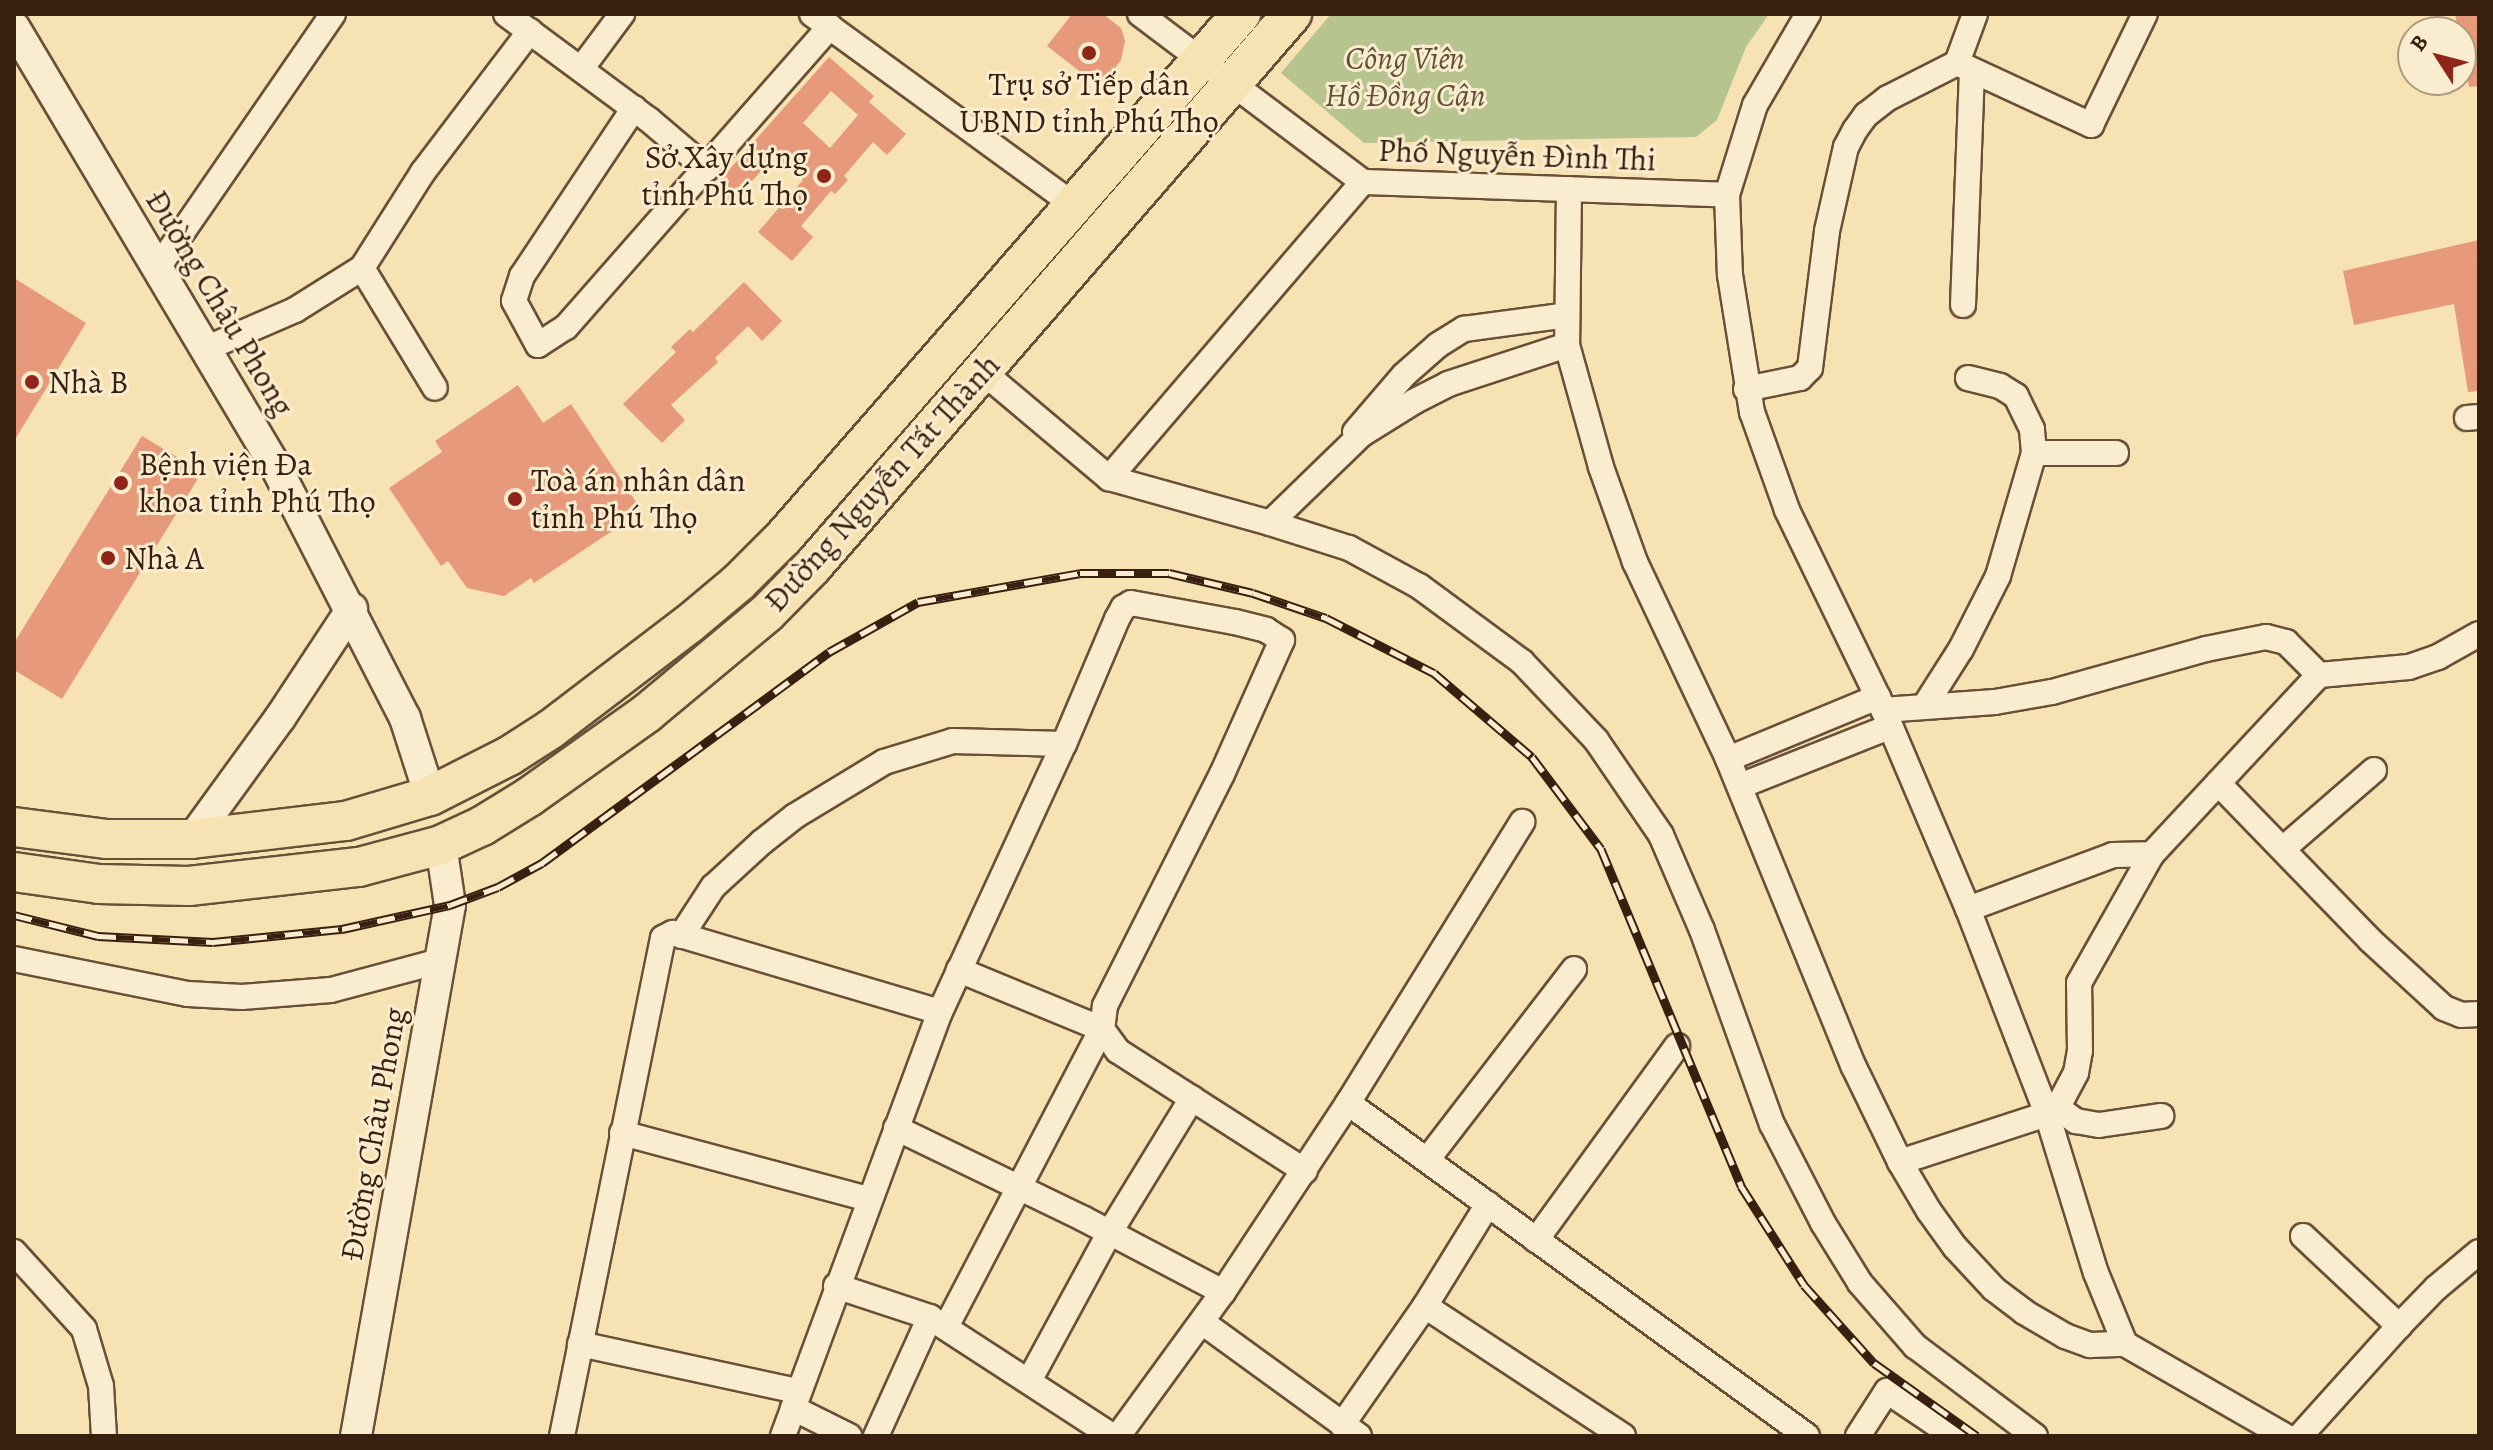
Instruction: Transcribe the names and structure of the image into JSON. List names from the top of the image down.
{
  "streets": {
    "main road": ["Đường Nguyễn Tất Thành"],
    "street": ["Phố Nguyễn Đình Thi", "Đường Châu Phong"]
  },
  "crossings": [
    ["Phố Nguyễn Đình Thi", "Đường Nguyễn Tất Thành"],
    ["Đường Châu Phong", "Đường Nguyễn Tất Thành"]
  ],
  "parks": ["Công Viên Hồ Đồng Cận"],
  "places": [
    "Trụ sở Tiếp dân UBND tỉnh Phú Thọ",
    "Sở Xây dựng tỉnh Phú Thọ",
    "Nhà B",
    "Bệnh viện Đa khoa tỉnh Phú Thọ",
    "Toà án nhân dân tỉnh Phú Thọ",
    "Nhà A"
  ],
  "north": "top left"
}
